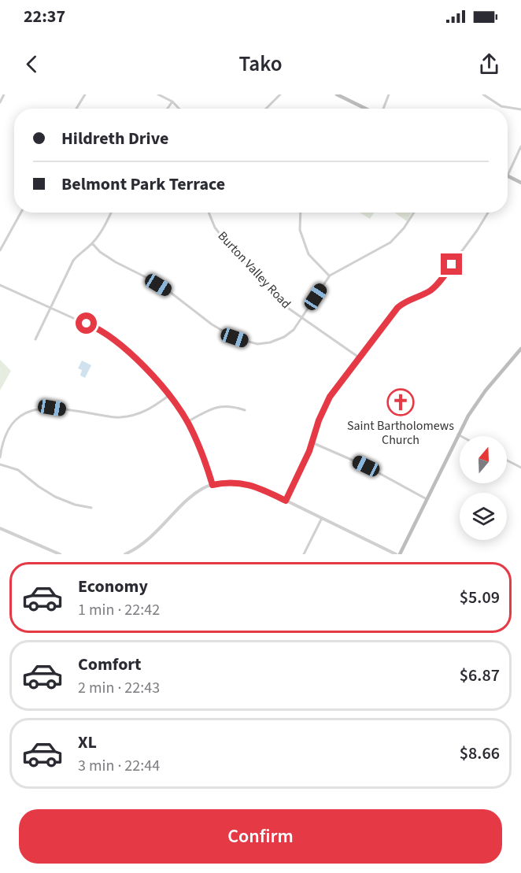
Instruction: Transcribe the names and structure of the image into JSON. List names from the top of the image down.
{
  "streets": {
    "street": ["Burton Valley Road"]
  },
  "places": {
    "church": ["Saint Bartholomews Church"]
  },
  "north": "top",
  "page": {
    "status": "22:37",
    "header": "Tako",
    "banner": ["Hildreth Drive", "Belmont Park Terrace"],
    "list": [
      {
        "name": "Economy",
        "note": "1 min · 22:42",
        "value": "$5.09"
      },
      {
        "name": "Comfort",
        "note": "2 min · 22:43",
        "value": "$6.87"
      },
      {
        "name": "XL",
        "note": "3 min · 22:44",
        "value": "$8.66"
      }
    ],
    "buttons": "Confirm"
  }
}
